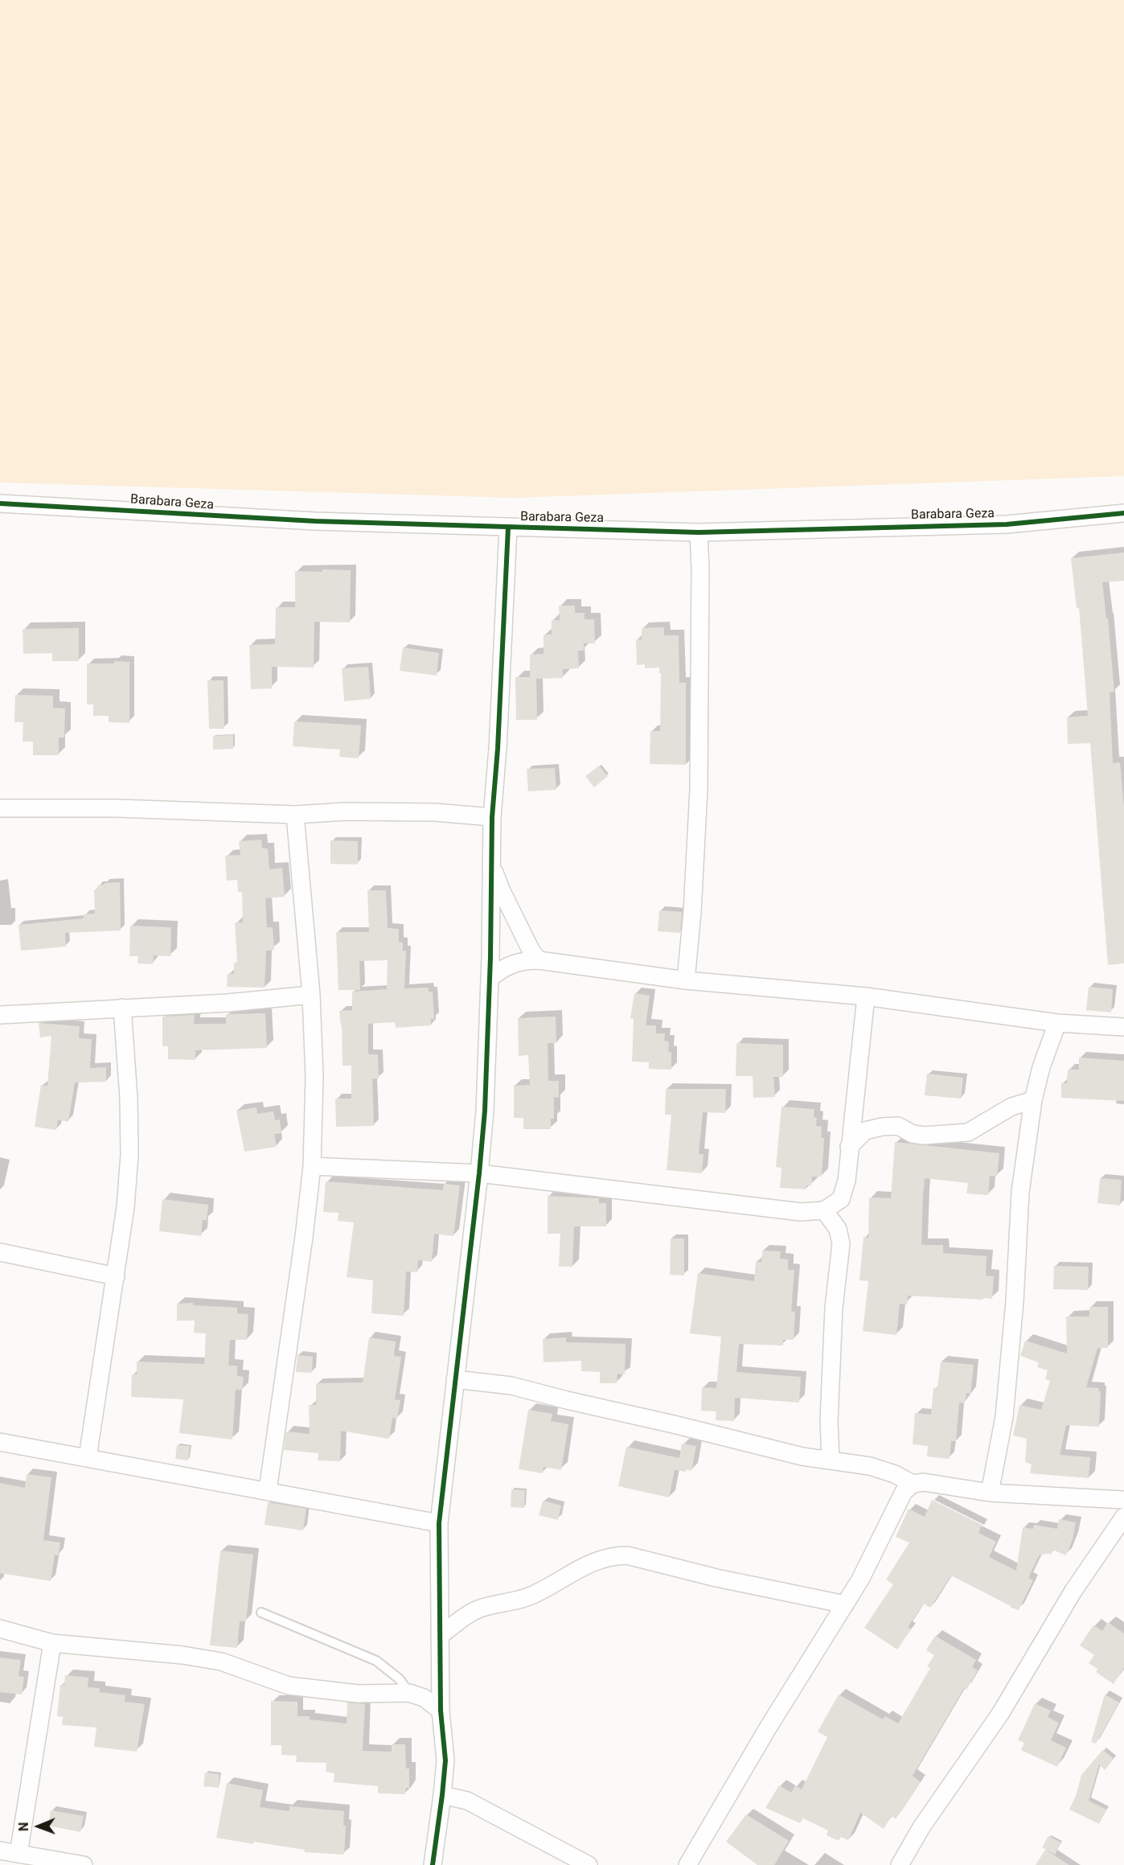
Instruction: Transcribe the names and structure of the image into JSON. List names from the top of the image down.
{
  "streets": {
    "street": ["Barabara Geza"]
  },
  "north": "left"
}
